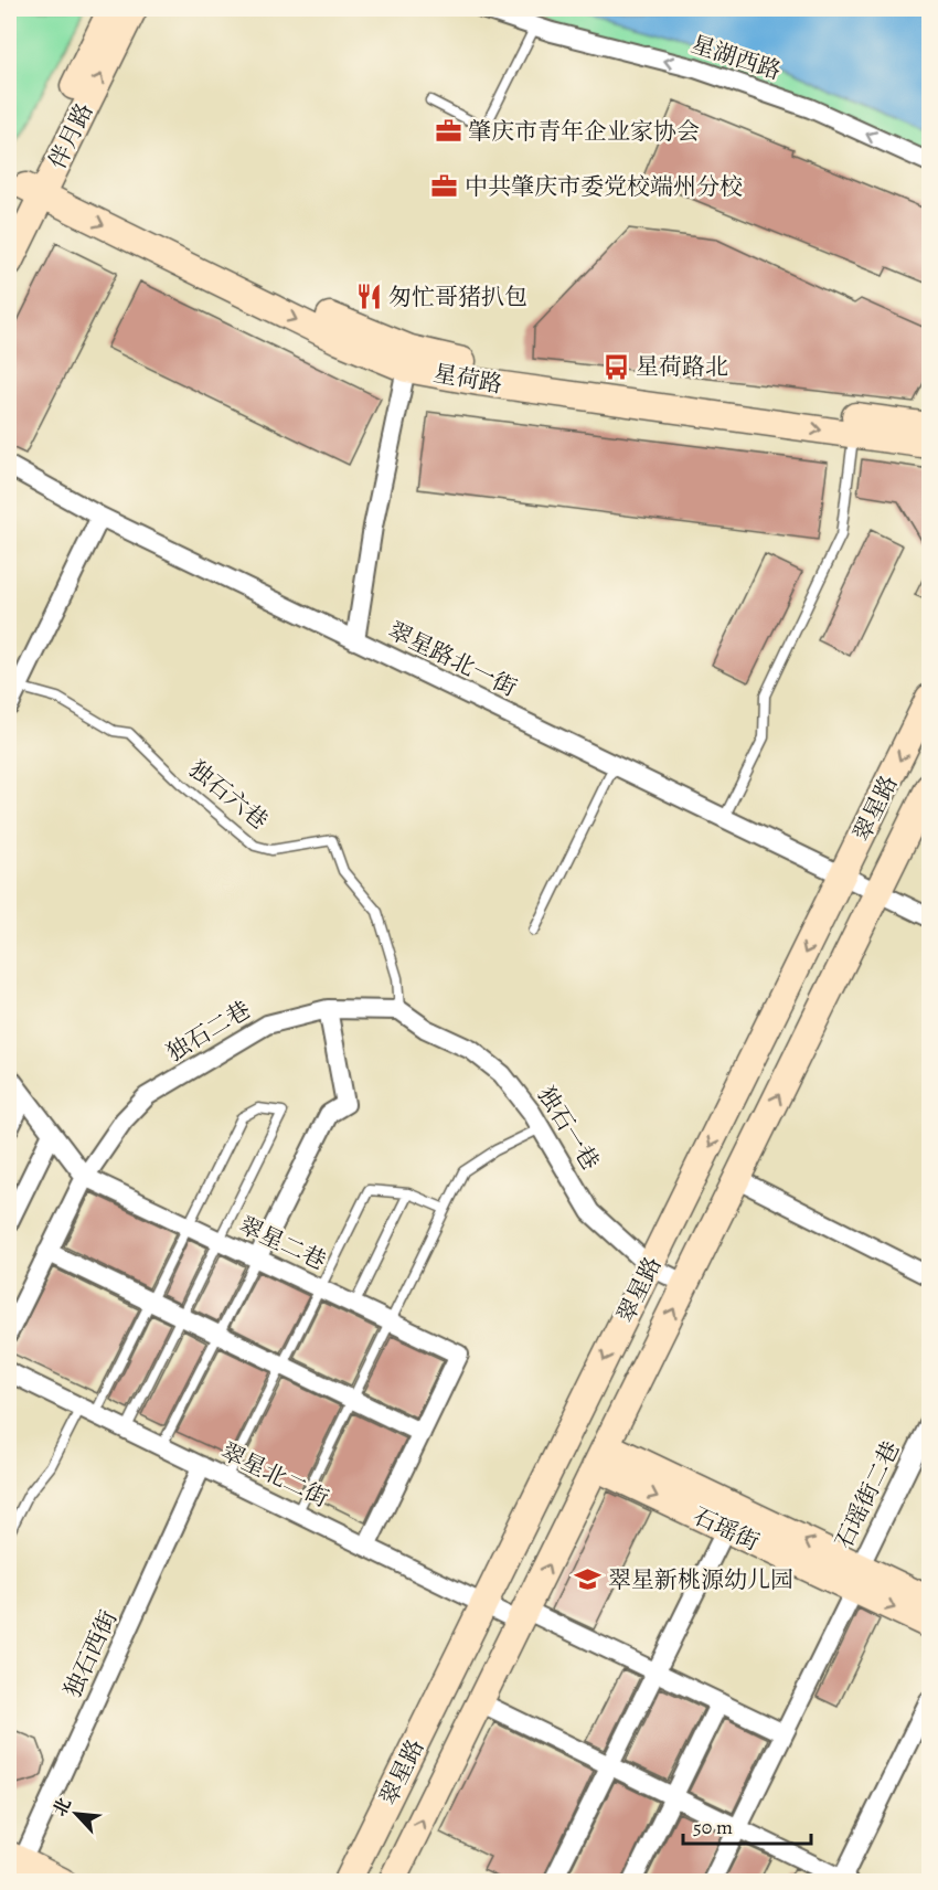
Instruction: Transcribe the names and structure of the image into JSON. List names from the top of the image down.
{
  "streets": {
    "street": [
      "星湖西路",
      "伴月路",
      "星荷路",
      "翠星路北一街",
      "翠星路",
      "独石二巷",
      "独石一巷",
      "翠星二巷",
      "翠星北二街",
      "石瑶街二巷",
      "石瑶街",
      "独石西街"
    ],
    "lane": ["独石六巷"]
  },
  "crossings": [
    ["伴月路", "星荷路"],
    ["翠星路北一街", "翠星路"],
    ["独石六巷", "独石二巷"],
    ["独石六巷", "独石一巷"],
    ["翠星路", "独石一巷"],
    ["翠星路", "翠星北二街"],
    ["翠星路", "石瑶街"],
    ["独石二巷", "独石一巷"],
    ["独石二巷", "翠星二巷"],
    ["翠星北二街", "石瑶街二巷"],
    ["翠星北二街", "独石西街"],
    ["石瑶街二巷", "石瑶街"]
  ],
  "one_way": ["星湖西路"],
  "places": {
    "office": ["肇庆市青年企业家协会", "中共肇庆市委党校端州分校"],
    "restaurant": ["匆忙哥猪扒包"],
    "bus stop": ["星荷路北"],
    "school or university": ["翠星新桃源幼儿园"]
  },
  "scale_bar": "50 m",
  "north": "top left"
}
